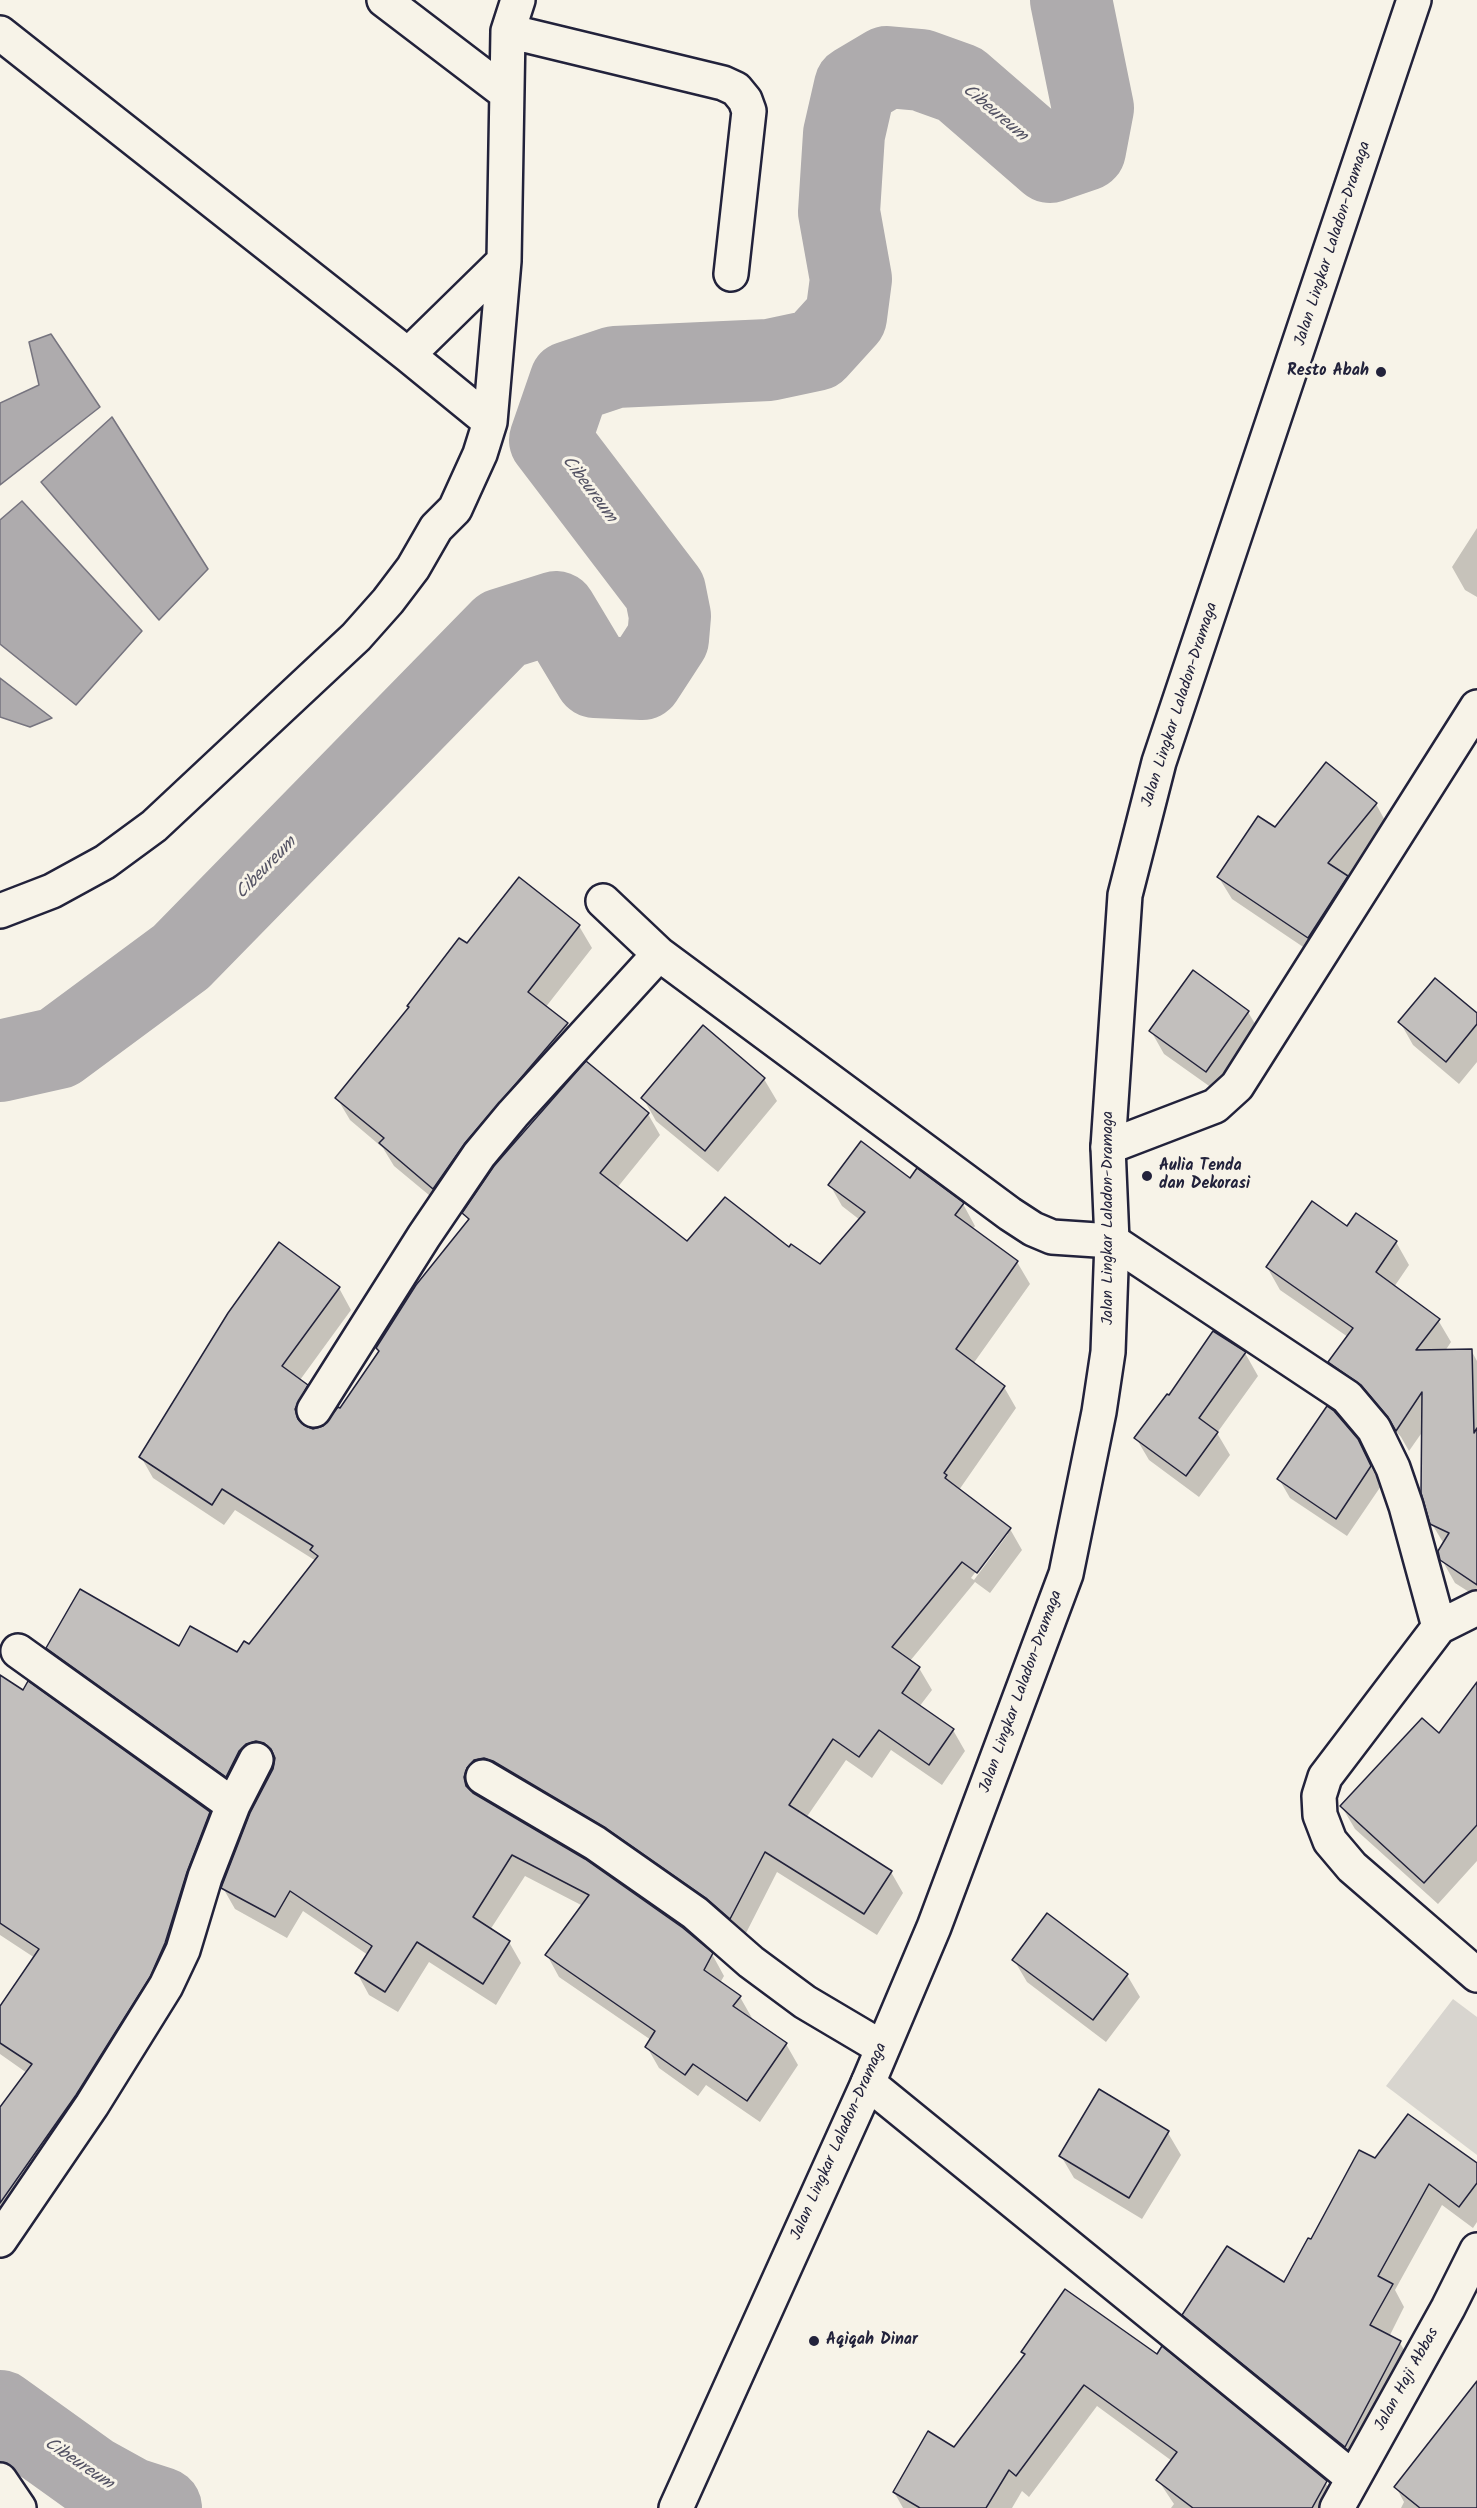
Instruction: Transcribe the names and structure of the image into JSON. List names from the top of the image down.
{
  "streets": {
    "street": ["Jalan Lingkar Laladon-Dramaga", "Jalan Haji Abbas"]
  },
  "water": ["Cibeureum"],
  "places": ["Resto Abah", "Aulia Tenda dan Dekorasi", "Aqiqah Dinar"]
}
